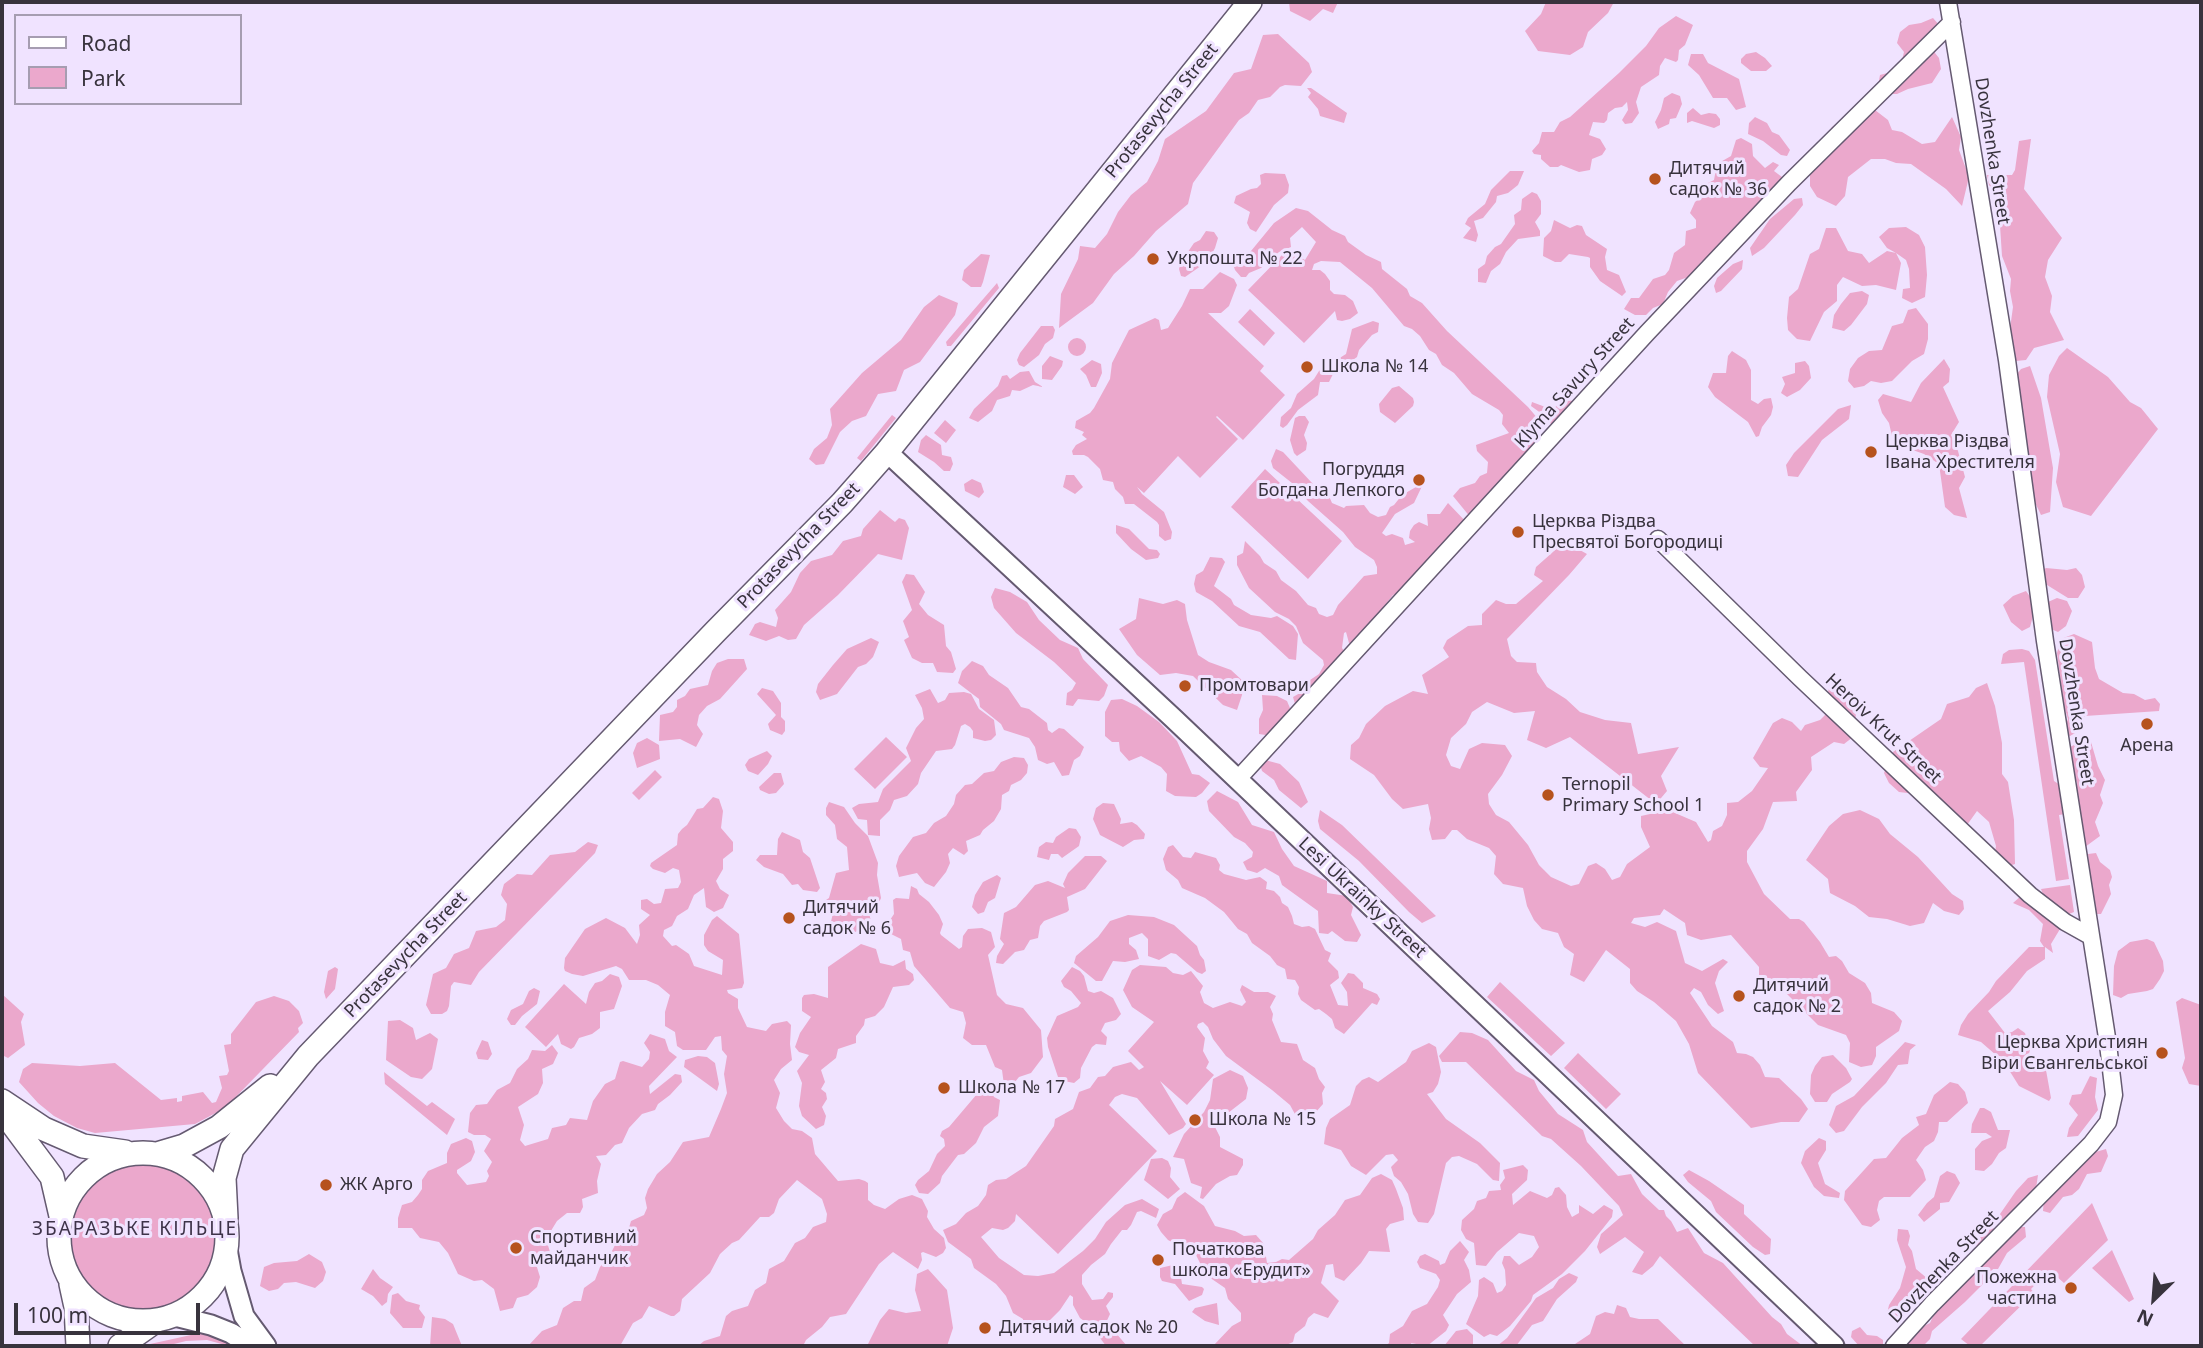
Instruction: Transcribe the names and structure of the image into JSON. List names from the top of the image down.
{
  "streets": {
    "highway": ["Protasevycha Street"],
    "main road": ["Lesi Ukrainky Street"],
    "street": ["Dovzhenka Street", "Klyma Savury Street", "Heroiv Krut Street"]
  },
  "crossings": [
    ["Protasevycha Street", "Lesi Ukrainky Street"],
    ["Dovzhenka Street", "Klyma Savury Street"],
    ["Dovzhenka Street", "Heroiv Krut Street"],
    ["Klyma Savury Street", "Lesi Ukrainky Street"]
  ],
  "districts": ["ЗБАРАЗЬКЕ КІЛЬЦЕ"],
  "places": [
    "Дитячий садок № 36",
    "Укрпошта № 22",
    "Школа № 14",
    "Церква Різдва Івана Хрестителя",
    "Погруддя Богдана Лепкого",
    "Церква Різдва Пресвятої Богородиці",
    "Промтовари",
    "Арена",
    "Ternopil Primary School 1",
    "Дитячий садок № 6",
    "Дитячий садок № 2",
    "Церква Християн Віри Євангельської",
    "Школа № 17",
    "Школа № 15",
    "ЖК Арго",
    "Спортивний майданчик",
    "Початкова школа «Ерудит»",
    "Пожежна частина",
    "Дитячий садок № 20"
  ],
  "legend": ["Road", "Park"],
  "scale_bar": "100 m",
  "north": "bottom left"
}
